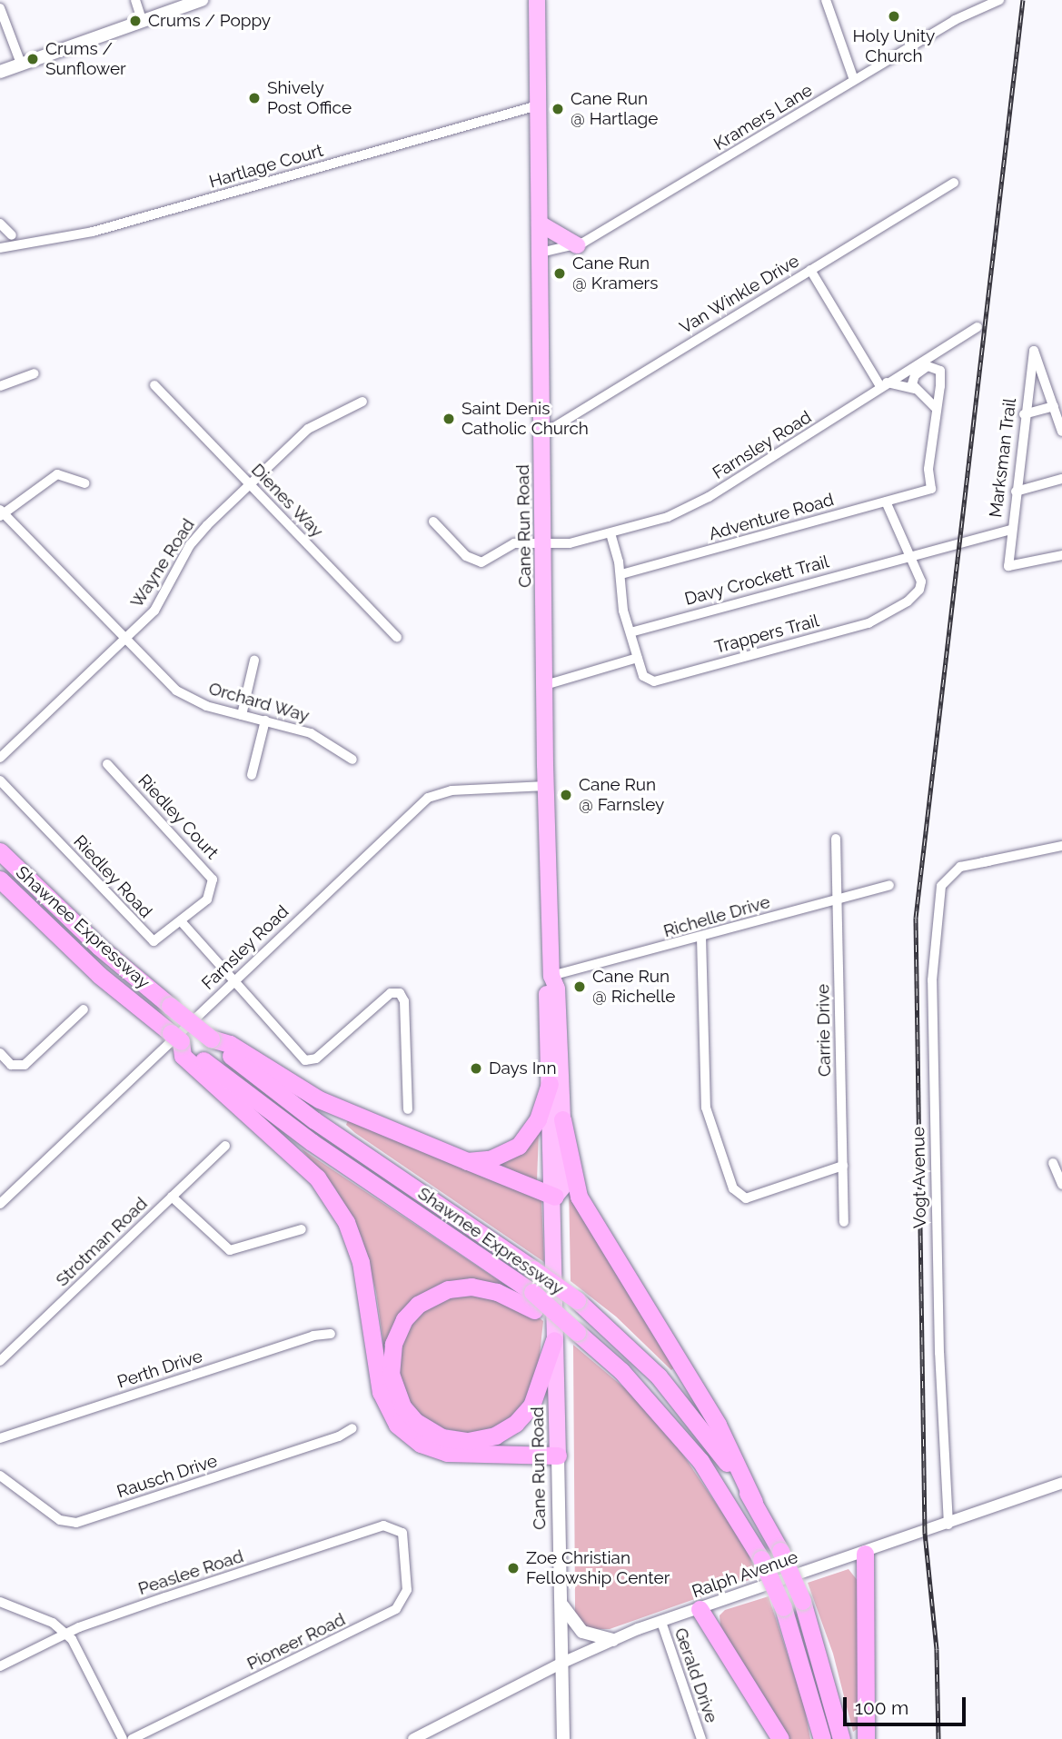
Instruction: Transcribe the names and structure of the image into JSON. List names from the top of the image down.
{
  "streets": {
    "highway": ["Cane Run Road", "Shawnee Expressway"],
    "street": [
      "Kramers Lane",
      "Hartlage Court",
      "Van Winkle Drive",
      "Farnsley Road",
      "Marksman Trail",
      "Dienes Way",
      "Adventure Road",
      "Wayne Road",
      "Davy Crockett Trail",
      "Trappers Trail",
      "Orchard Way",
      "Riedley Court",
      "Riedley Road",
      "Richelle Drive",
      "Carrie Drive",
      "Vogt Avenue",
      "Strotman Road",
      "Perth Drive",
      "Rausch Drive",
      "Peaslee Road",
      "Ralph Avenue",
      "Pioneer Road",
      "Gerald Drive"
    ]
  },
  "crossings": [
    ["Kramers Lane", "Cane Run Road"],
    ["Hartlage Court", "Cane Run Road"],
    ["Van Winkle Drive", "Cane Run Road"],
    ["Farnsley Road", "Cane Run Road"],
    ["Marksman Trail", "Davy Crockett Trail"],
    ["Dienes Way", "Wayne Road"],
    ["Cane Run Road", "Richelle Drive"],
    ["Cane Run Road", "Ralph Avenue"],
    ["Wayne Road", "Orchard Way"],
    ["Davy Crockett Trail", "Trappers Trail"],
    ["Riedley Court", "Riedley Road"],
    ["Richelle Drive", "Carrie Drive"],
    ["Vogt Avenue", "Ralph Avenue"],
    ["Peaslee Road", "Pioneer Road"],
    ["Ralph Avenue", "Gerald Drive"]
  ],
  "places": [
    "Holy Unity Church",
    "Crums / Poppy",
    "Crums / Sunflower",
    "Shively Post Office",
    "Cane Run @ Hartlage",
    "Cane Run @ Kramers",
    "Saint Denis Catholic Church",
    "Cane Run @ Farnsley",
    "Cane Run @ Richelle",
    "Days Inn",
    "Zoe Christian Fellowship Center"
  ],
  "scale_bar": "100 m"
}
